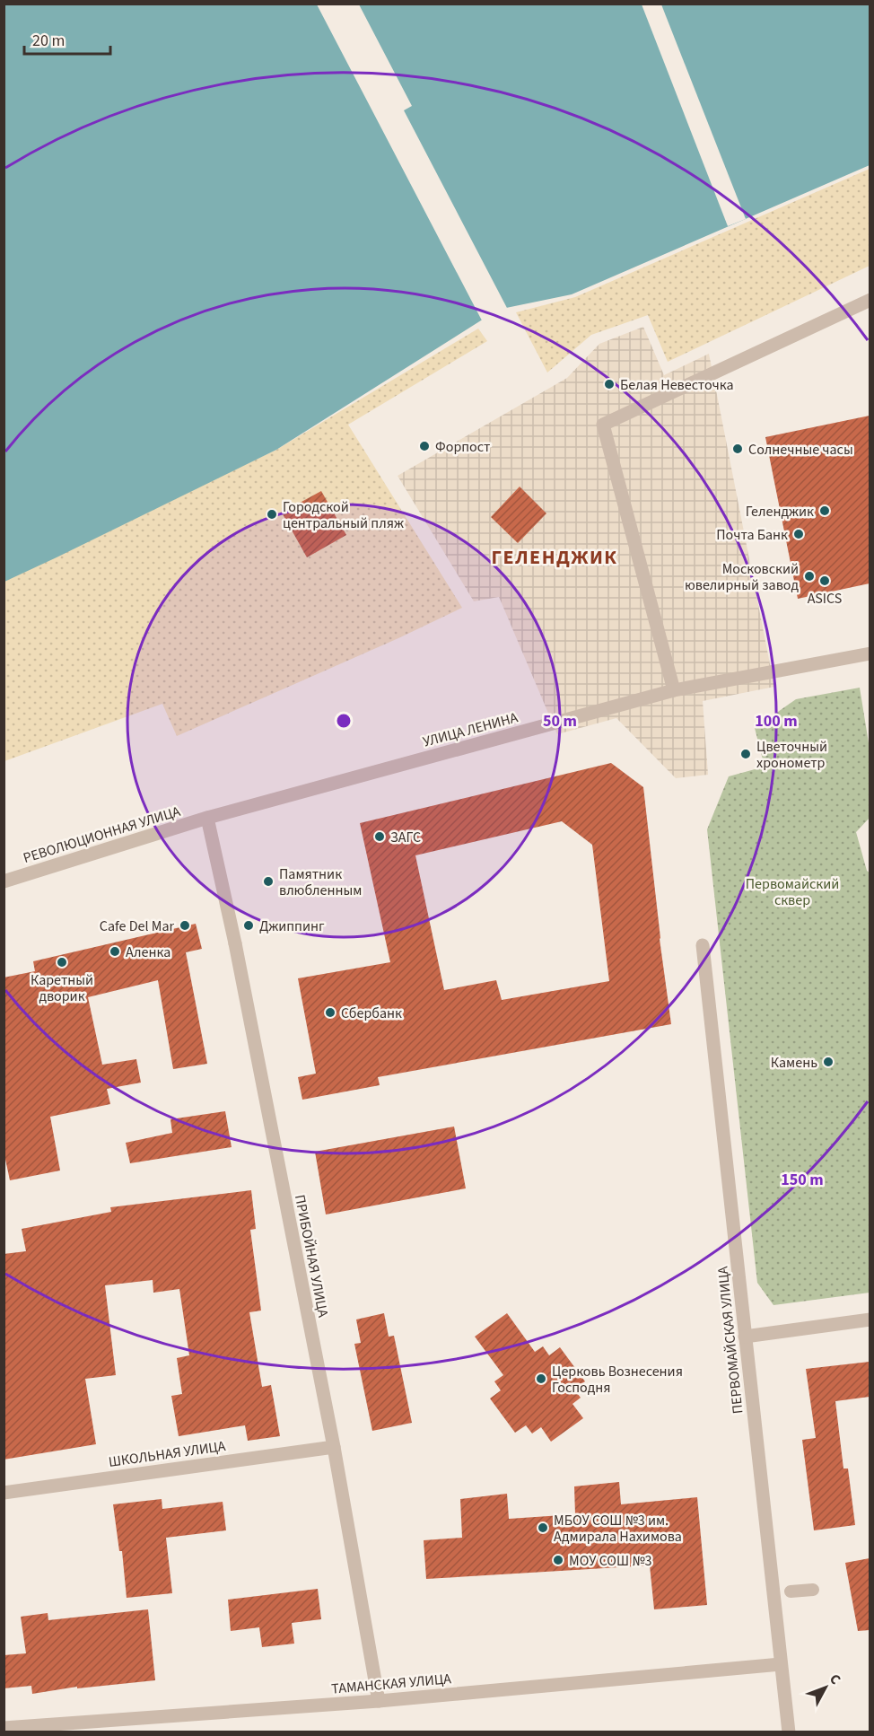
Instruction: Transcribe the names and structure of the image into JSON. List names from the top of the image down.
{
  "streets": {
    "street": [
      "УЛИЦА ЛЕНИНА",
      "РЕВОЛЮЦИОННАЯ УЛИЦА",
      "ПРИБОЙНАЯ УЛИЦА",
      "ПЕРВОМАЙСКАЯ УЛИЦА",
      "ШКОЛЬНАЯ УЛИЦА",
      "ТАМАНСКАЯ УЛИЦА"
    ]
  },
  "crossings": [
    ["УЛИЦА ЛЕНИНА", "РЕВОЛЮЦИОННАЯ УЛИЦА"],
    ["УЛИЦА ЛЕНИНА", "ПРИБОЙНАЯ УЛИЦА"],
    ["РЕВОЛЮЦИОННАЯ УЛИЦА", "ПРИБОЙНАЯ УЛИЦА"],
    ["ПРИБОЙНАЯ УЛИЦА", "ШКОЛЬНАЯ УЛИЦА"],
    ["ПРИБОЙНАЯ УЛИЦА", "ТАМАНСКАЯ УЛИЦА"],
    ["ПЕРВОМАЙСКАЯ УЛИЦА", "ТАМАНСКАЯ УЛИЦА"]
  ],
  "districts": ["ГЕЛЕНДЖИК"],
  "parks": ["Первомайский сквер"],
  "places": [
    "Белая Невесточка",
    "Форпост",
    "Солнечные часы",
    "Геленджик",
    "Городской центральный пляж",
    "Почта Банк",
    "Московский ювелирный завод",
    "ASICS",
    "Цветочный хронометр",
    "ЗАГС",
    "Памятник влюбленным",
    "Cafe Del Mar",
    "Джиппинг",
    "Аленка",
    "Каретный дворик",
    "Сбербанк",
    "Камень",
    "Церковь Вознесения Господня",
    "МБОУ СОШ №3 им. Адмирала Нахимова",
    "МОУ СОШ №3"
  ],
  "scale_bar": "20 m",
  "north": "top right",
  "rings": ["50 m", "100 m", "150 m"]
}
